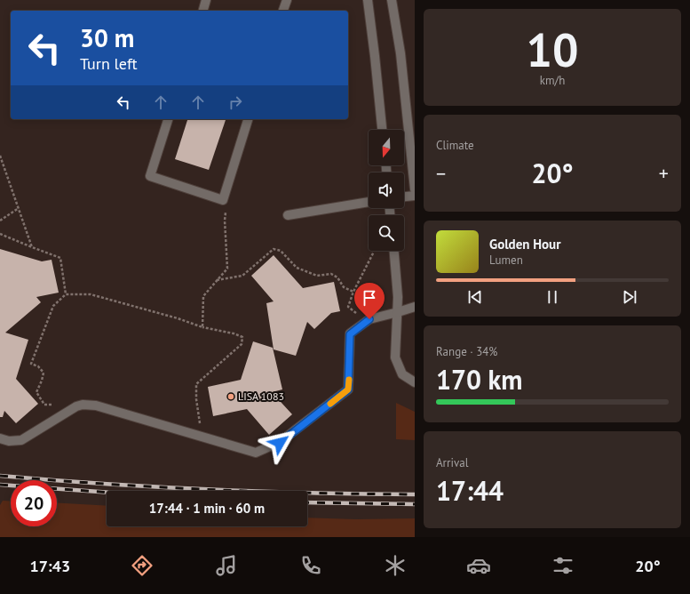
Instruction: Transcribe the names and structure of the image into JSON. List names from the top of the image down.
{
  "places": ["LISA 1083"],
  "north": "bottom",
  "page": {
    "tile": [
      ["10", "km/h"],
      "Climate",
      ["Range · 34%", "170 km"],
      ["Arrival", "17:44"]
    ],
    "turn": ["30 m", "Turn left"],
    "heat": ["−", "20°", "+"],
    "song": ["Golden Hour", "Lumen"],
    "limit": "20",
    "trip": "17:44 · 1 min · 60 m",
    "tabs": ["17:43", "20°"]
  }
}
